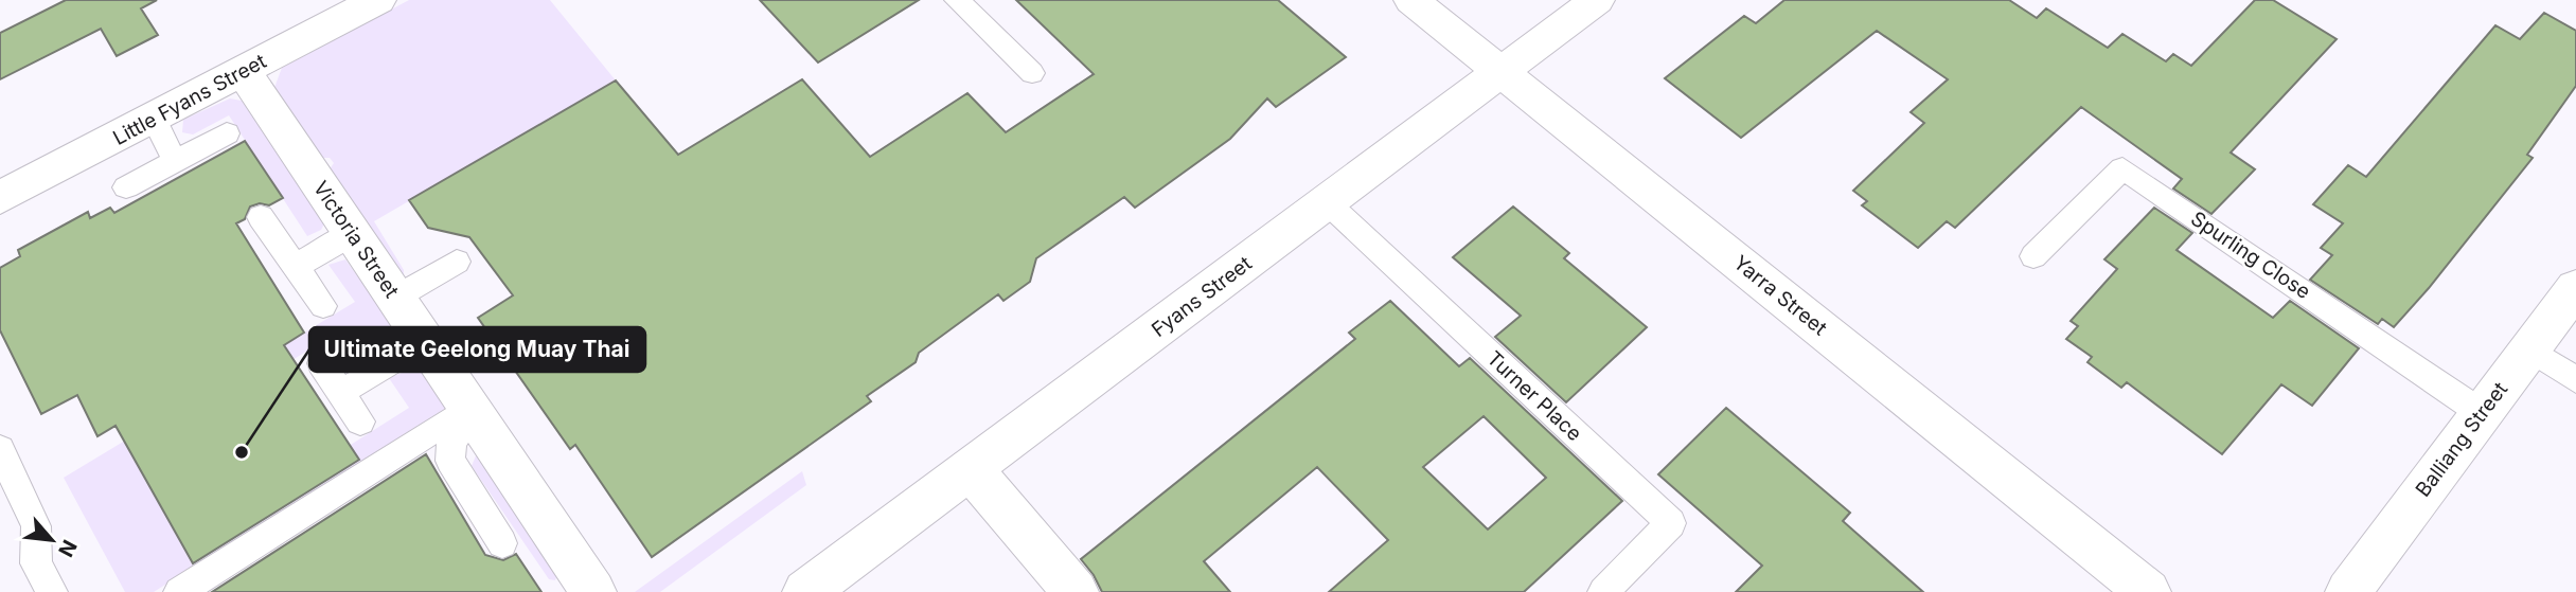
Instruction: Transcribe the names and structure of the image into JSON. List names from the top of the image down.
{
  "streets": {
    "street": [
      "Little Fyans Street",
      "Victoria Street",
      "Yarra Street",
      "Fyans Street",
      "Balliang Street"
    ],
    "lane": ["Spurling Close", "Turner Place"]
  },
  "crossings": [
    ["Little Fyans Street", "Victoria Street"],
    ["Spurling Close", "Balliang Street"],
    ["Yarra Street", "Fyans Street"],
    ["Fyans Street", "Turner Place"]
  ],
  "places": ["Ultimate Geelong Muay Thai"],
  "north": "bottom right"
}
